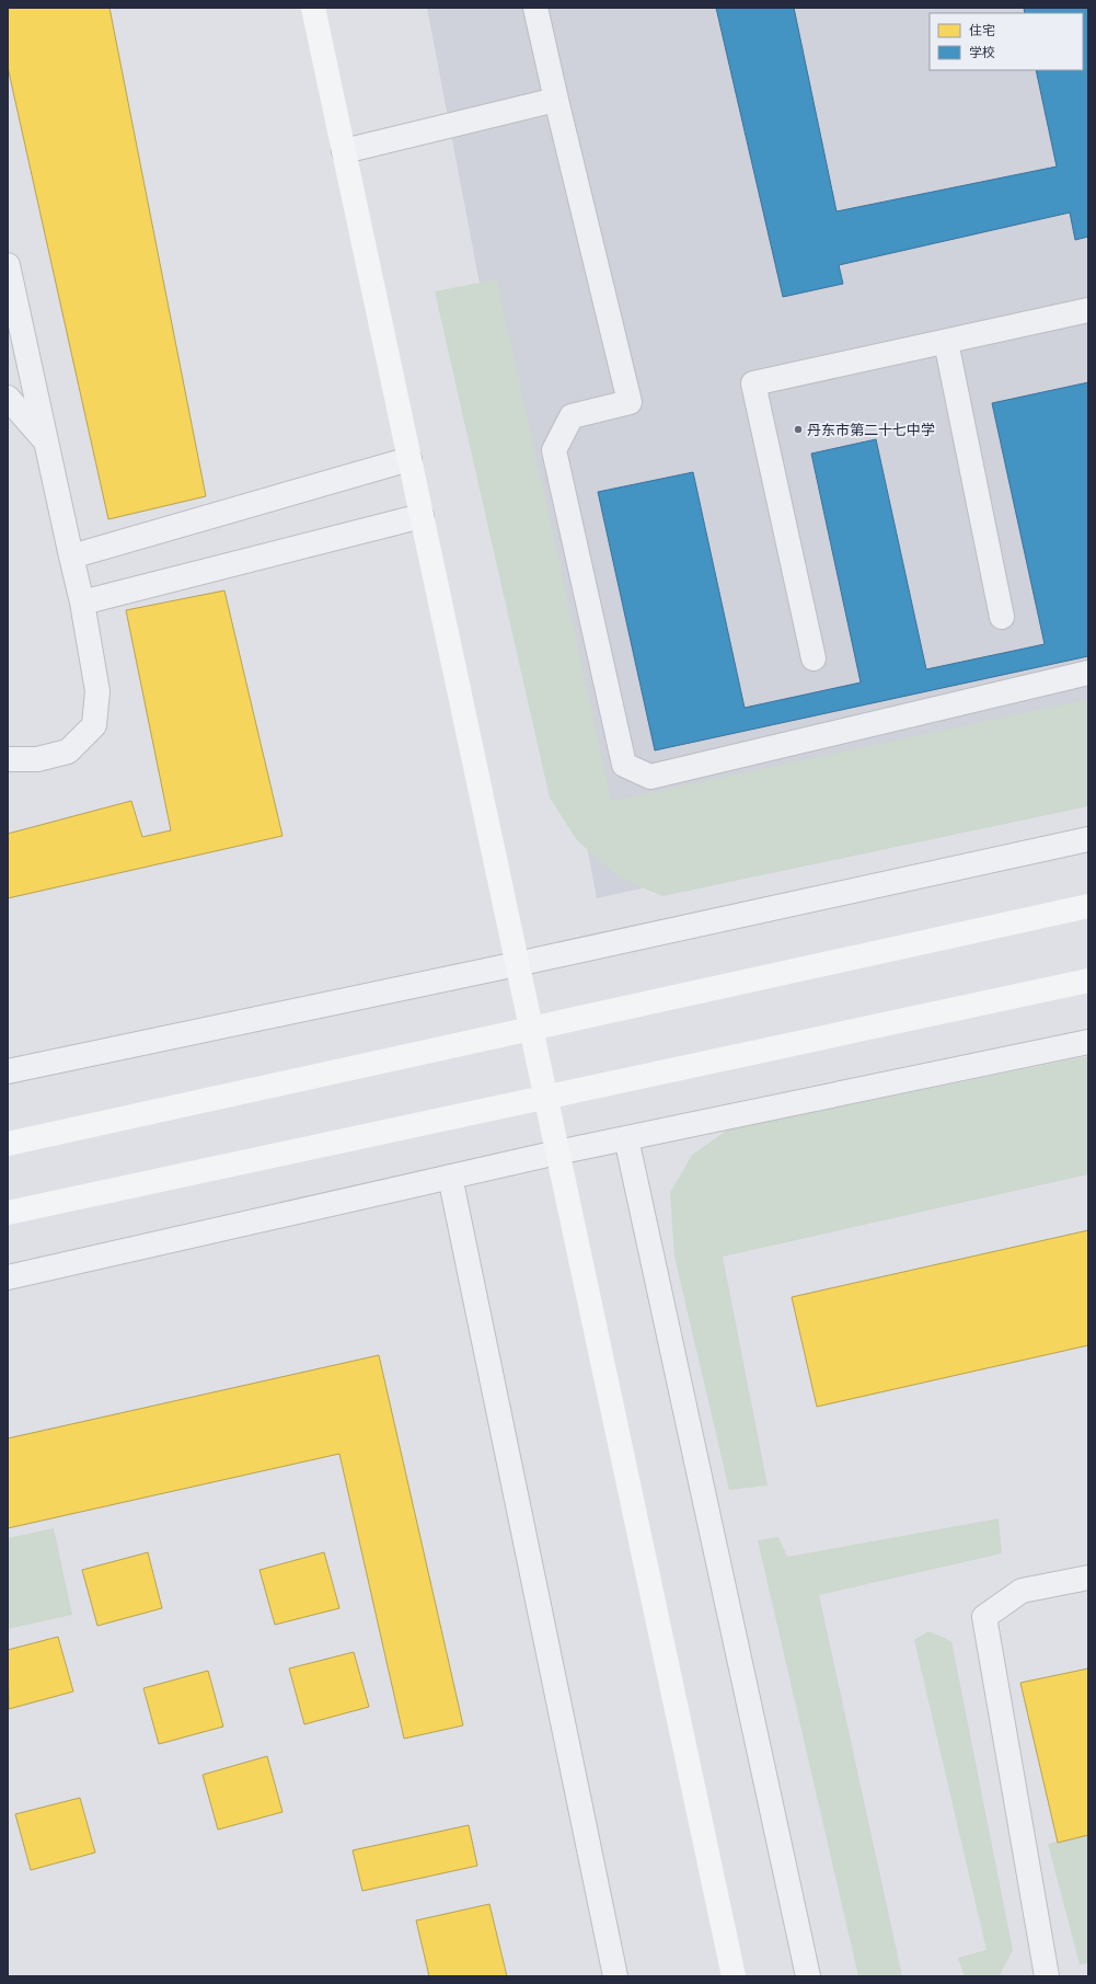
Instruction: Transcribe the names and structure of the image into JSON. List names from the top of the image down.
{
  "places": ["丹东市第二十七中学"],
  "legend": ["住宅", "学校"]
}
